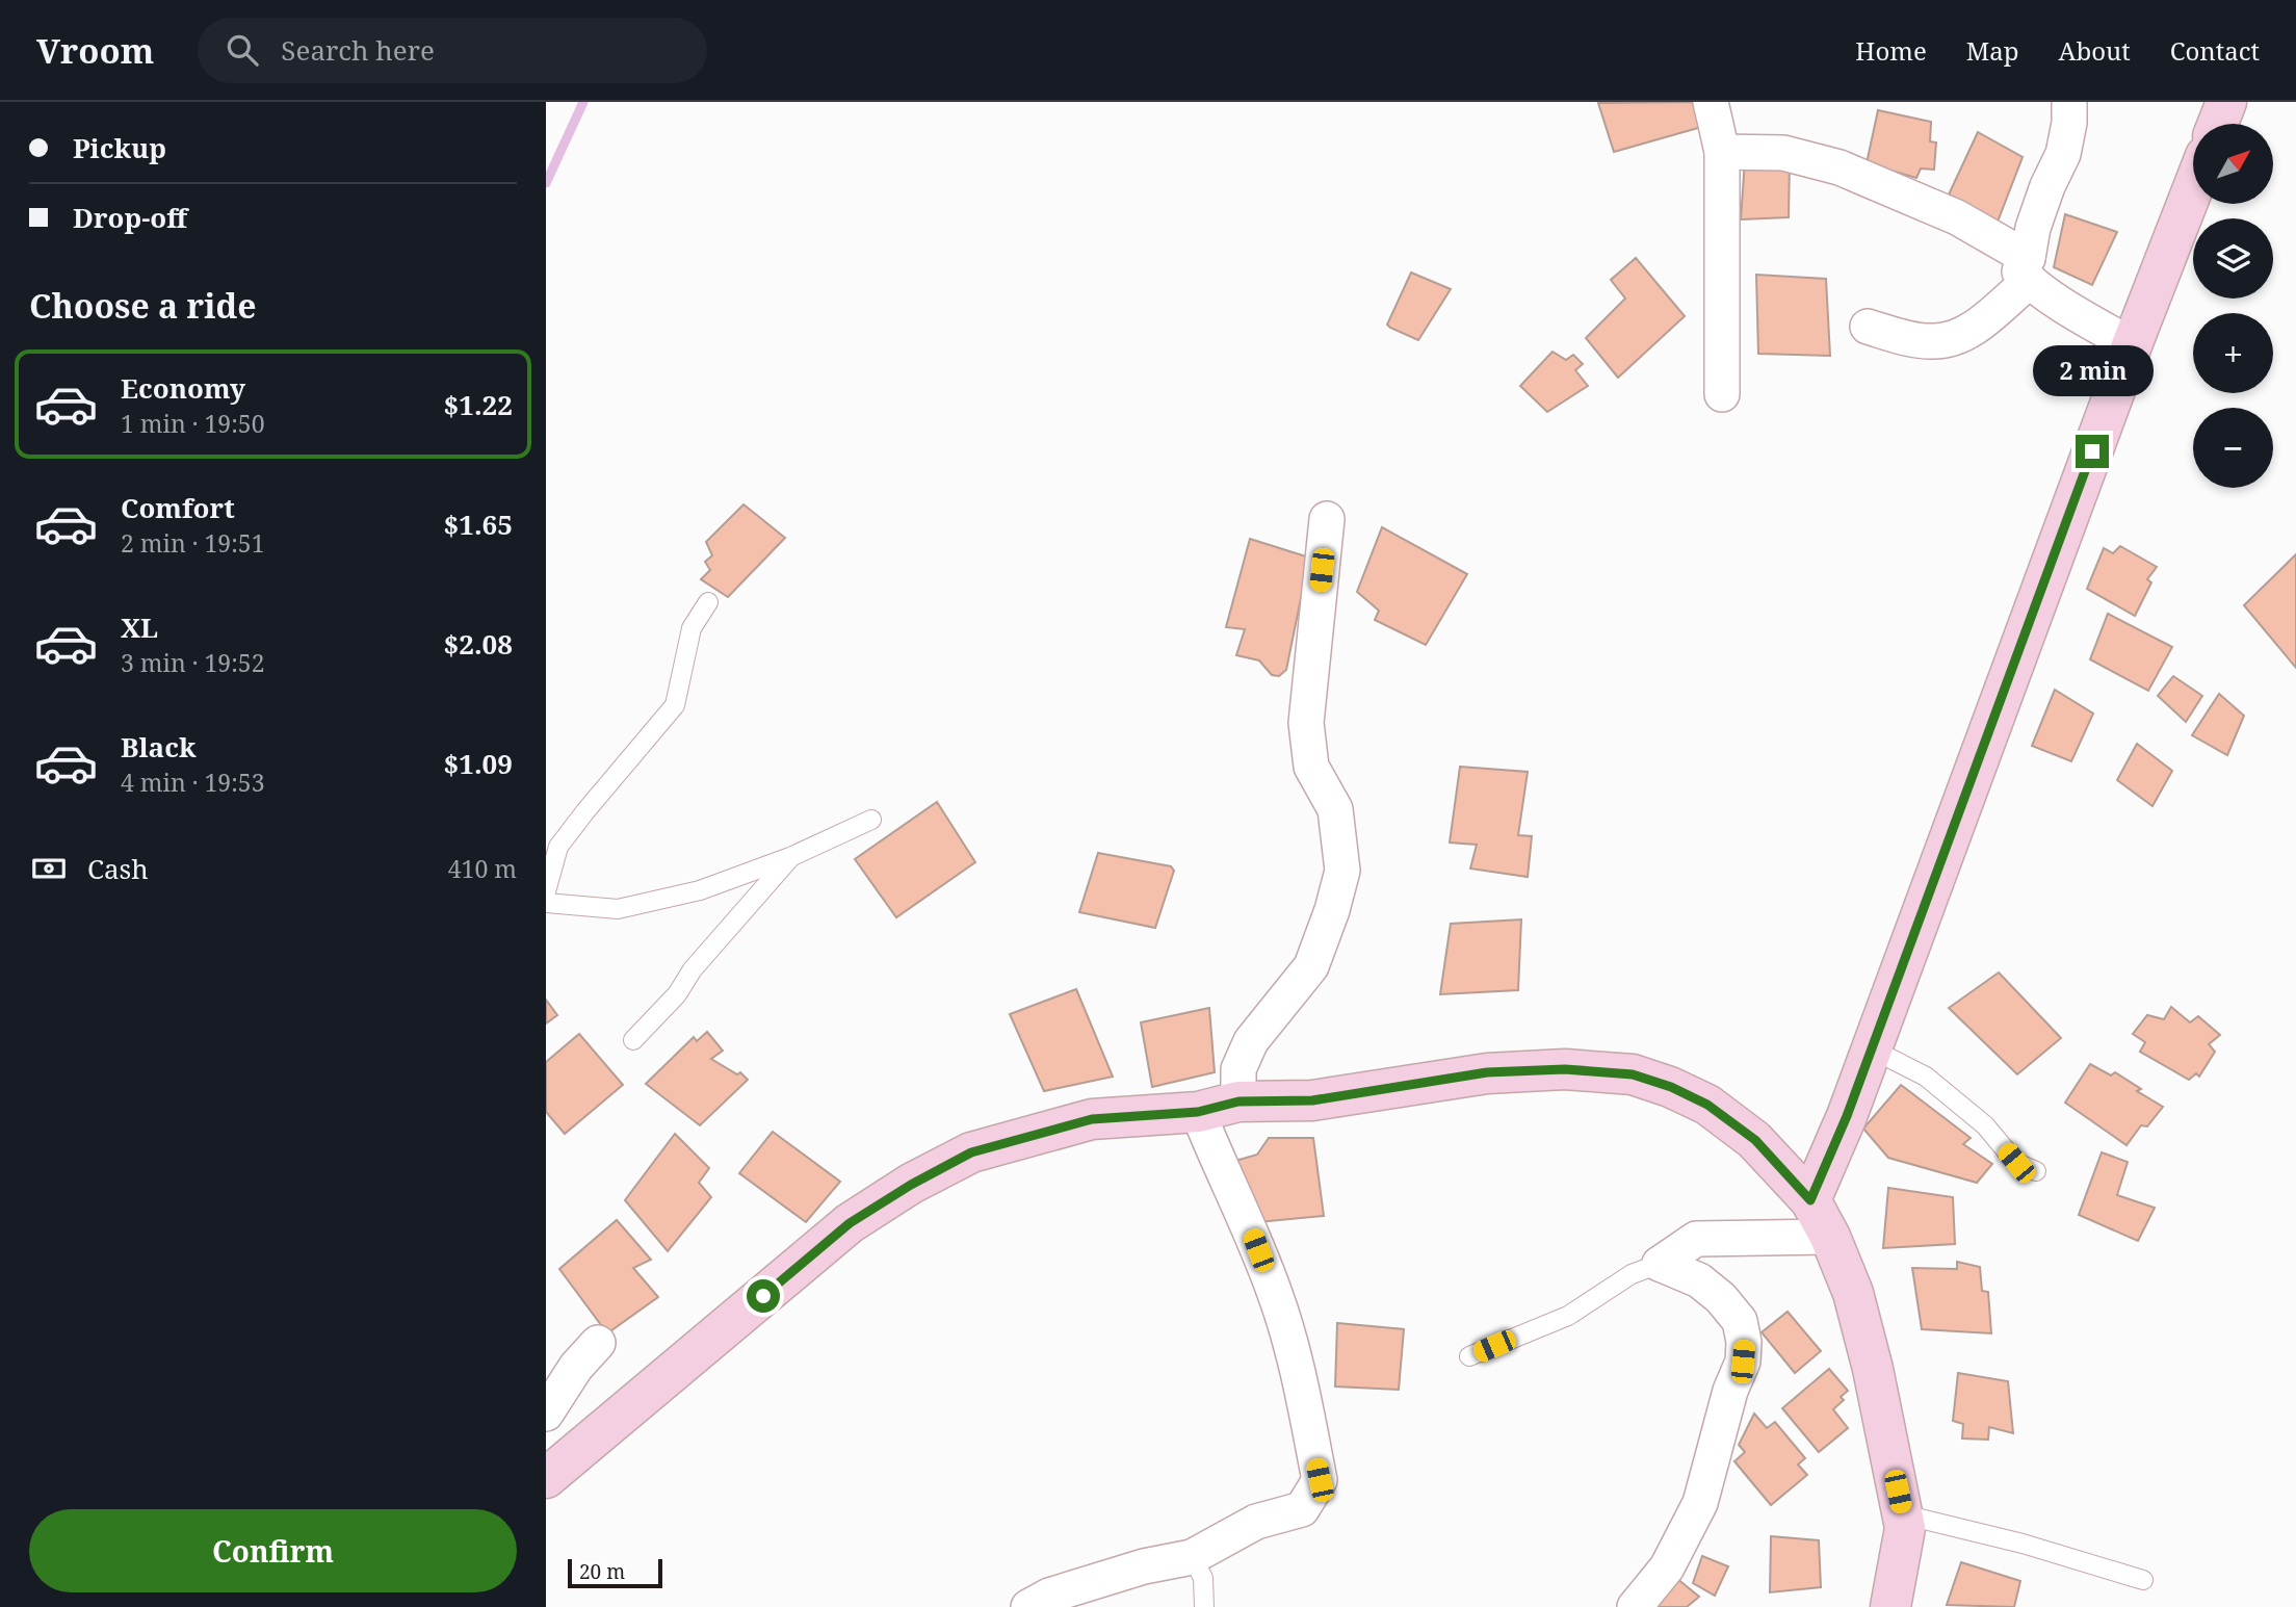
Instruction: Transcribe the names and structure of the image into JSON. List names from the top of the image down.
{
  "scale_bar": "20 m",
  "north": "top right",
  "page": {
    "header": "Vroom",
    "search": "Search here",
    "nav": [
      "Home",
      "Map",
      "About",
      "Contact"
    ],
    "banner": ["Pickup", "Drop-off"],
    "map_buttons": ["+", "−"],
    "heading": "Choose a ride",
    "bubble": "2 min",
    "list": [
      {
        "name": "Economy",
        "note": "1 min · 19:50",
        "value": "$1.22"
      },
      {
        "name": "Comfort",
        "note": "2 min · 19:51",
        "value": "$1.65"
      },
      {
        "name": "XL",
        "note": "3 min · 19:52",
        "value": "$2.08"
      },
      {
        "name": "Black",
        "note": "4 min · 19:53",
        "value": "$1.09"
      }
    ],
    "pay": ["Cash", "410 m"],
    "buttons": "Confirm",
    "scale": "20 m"
  }
}
